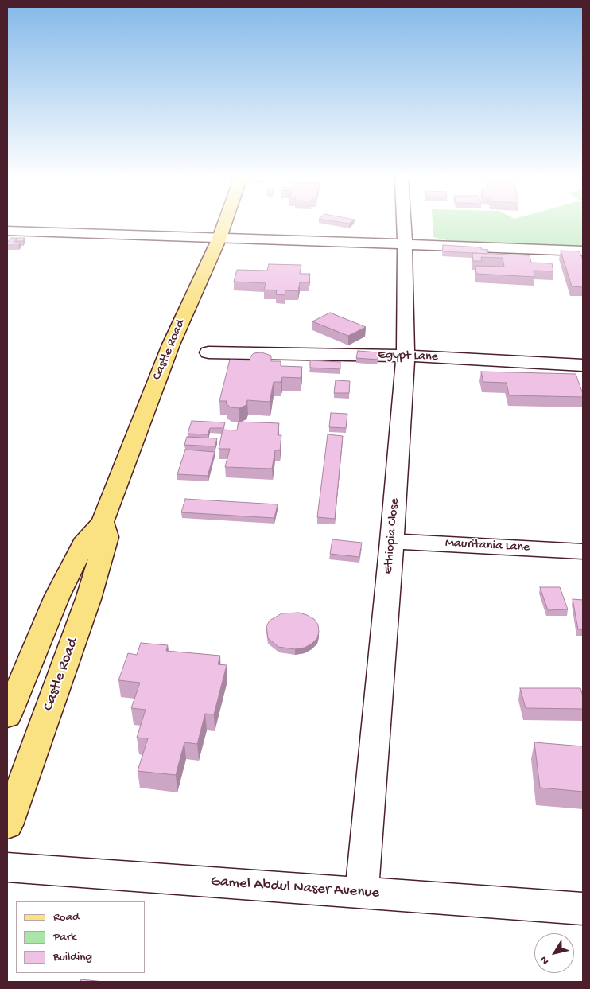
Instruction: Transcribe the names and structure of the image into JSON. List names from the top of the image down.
{
  "streets": {
    "main road": ["Castle Road"],
    "street": [
      "Egypt Lane",
      "Ethiopia Close",
      "Mauritania Lane",
      "Gamel Abdul Naser Avenue"
    ]
  },
  "crossings": [
    ["Egypt Lane", "Ethiopia Close"],
    ["Ethiopia Close", "Mauritania Lane"],
    ["Ethiopia Close", "Gamel Abdul Naser Avenue"]
  ],
  "legend": ["Road", "Park", "Building"],
  "north": "bottom left"
}
